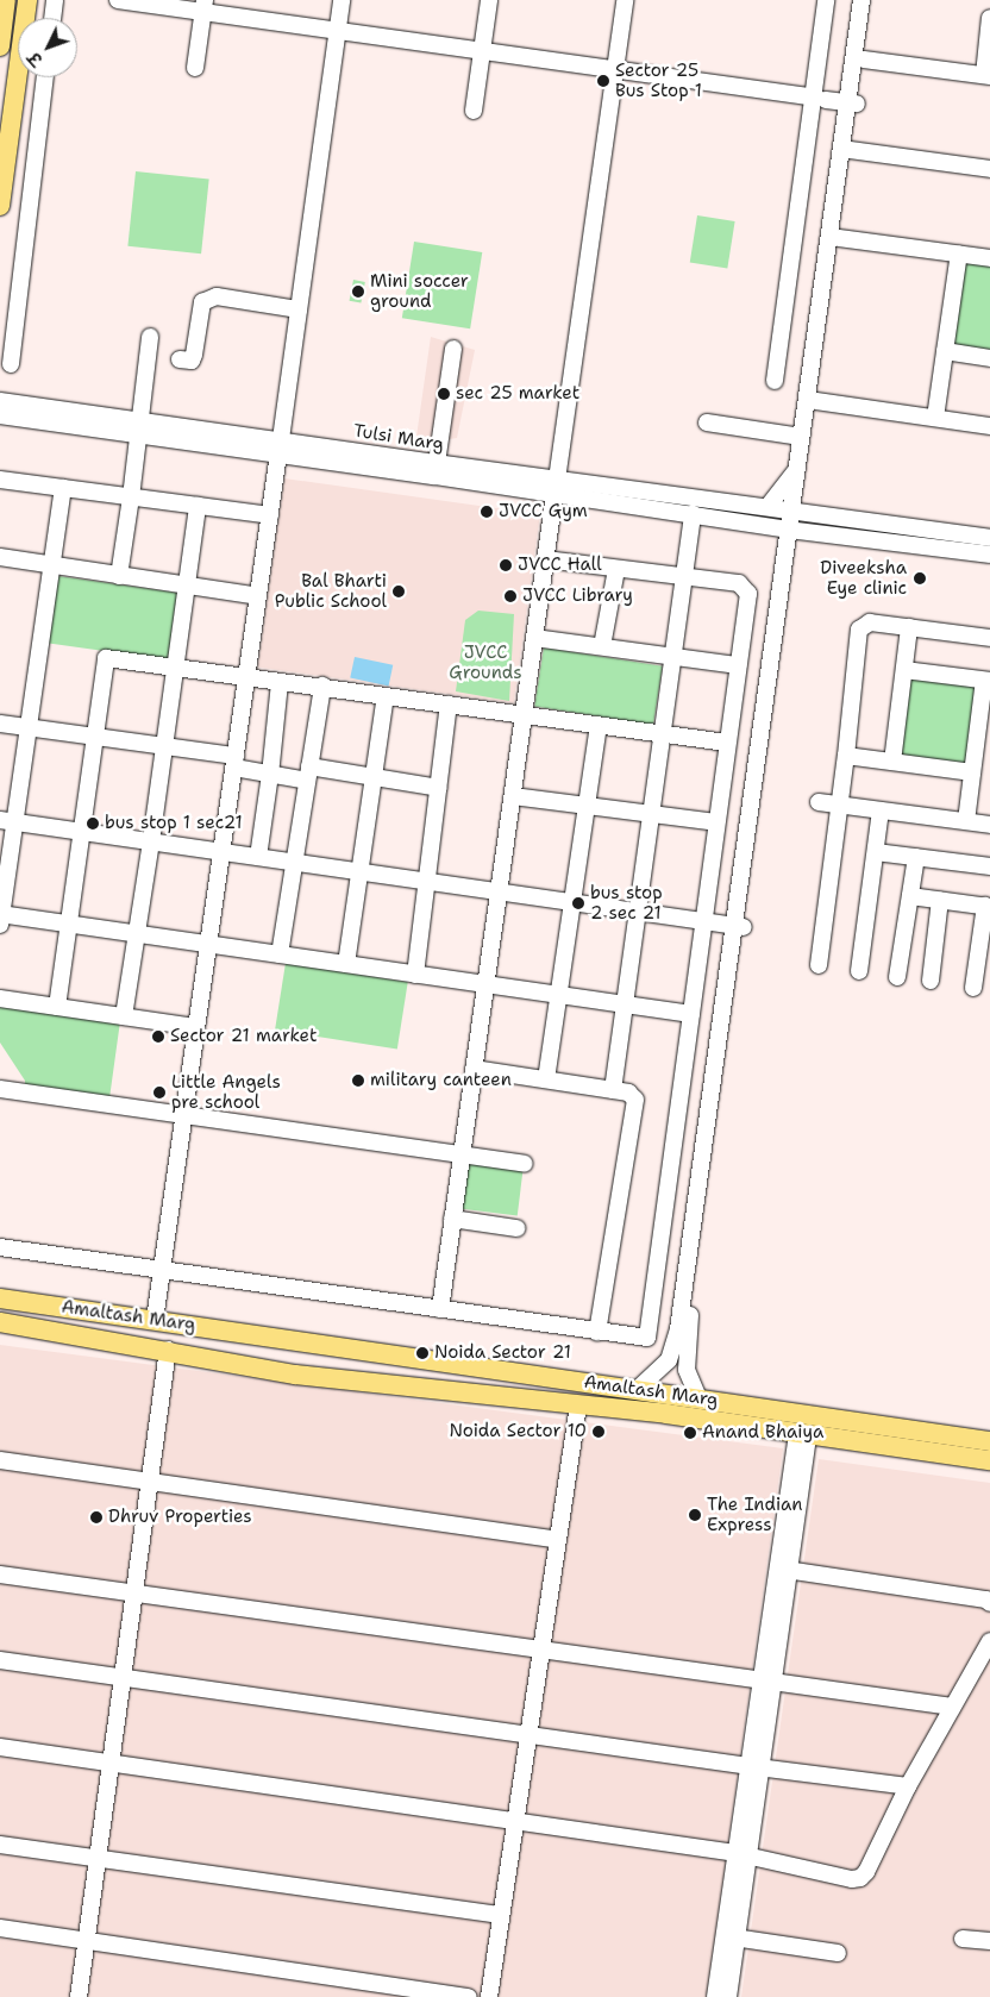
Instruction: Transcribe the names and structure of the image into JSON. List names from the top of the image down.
{
  "streets": {
    "main road": ["Amaltash Marg"],
    "street": ["Tulsi Marg"]
  },
  "parks": ["JVCC Grounds"],
  "places": [
    "Sector 25 Bus Stop 1",
    "Mini soccer ground",
    "sec 25 market",
    "JVCC Gym",
    "JVCC Hall",
    "Diveeksha Eye clinic",
    "Bal Bharti Public School",
    "JVCC Library",
    "bus stop 1 sec21",
    "bus stop 2 sec 21",
    "Sector 21 market",
    "military canteen",
    "Little Angels pre school",
    "Noida Sector 21",
    "Noida Sector 10",
    "Anand Bhaiya",
    "The Indian Express",
    "Dhruv Properties"
  ],
  "north": "bottom left"
}
